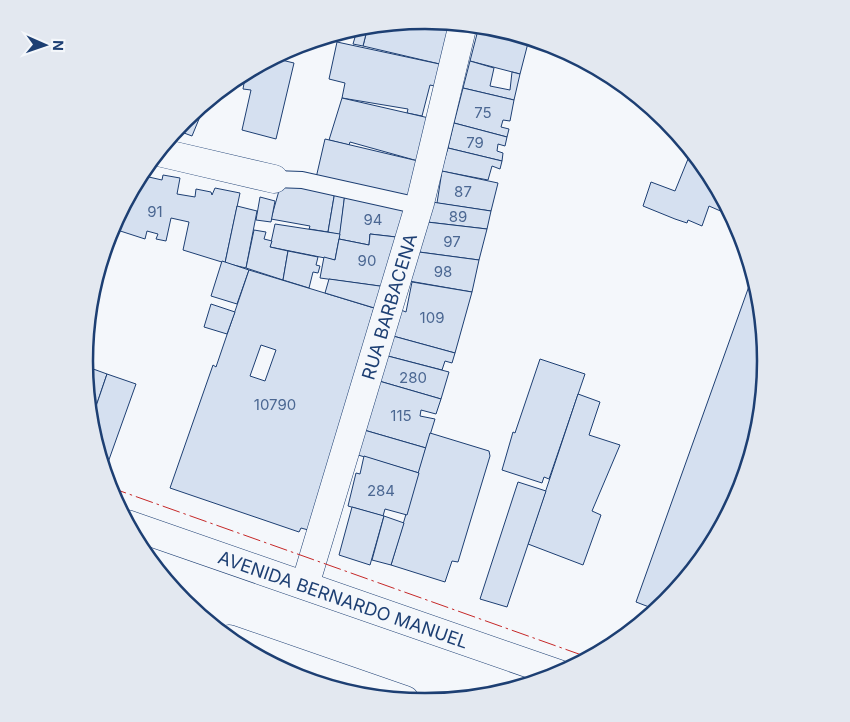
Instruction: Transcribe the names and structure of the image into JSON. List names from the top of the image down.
{
  "streets": {
    "street": ["RUA BARBACENA", "AVENIDA BERNARDO MANUEL"]
  },
  "crossings": [
    ["RUA BARBACENA", "AVENIDA BERNARDO MANUEL"]
  ],
  "house_numbers": [
    "75",
    "79",
    "87",
    "91",
    "89",
    "94",
    "97",
    "90",
    "98",
    "109",
    "280",
    "10790",
    "115",
    "284"
  ],
  "north": "right"
}
